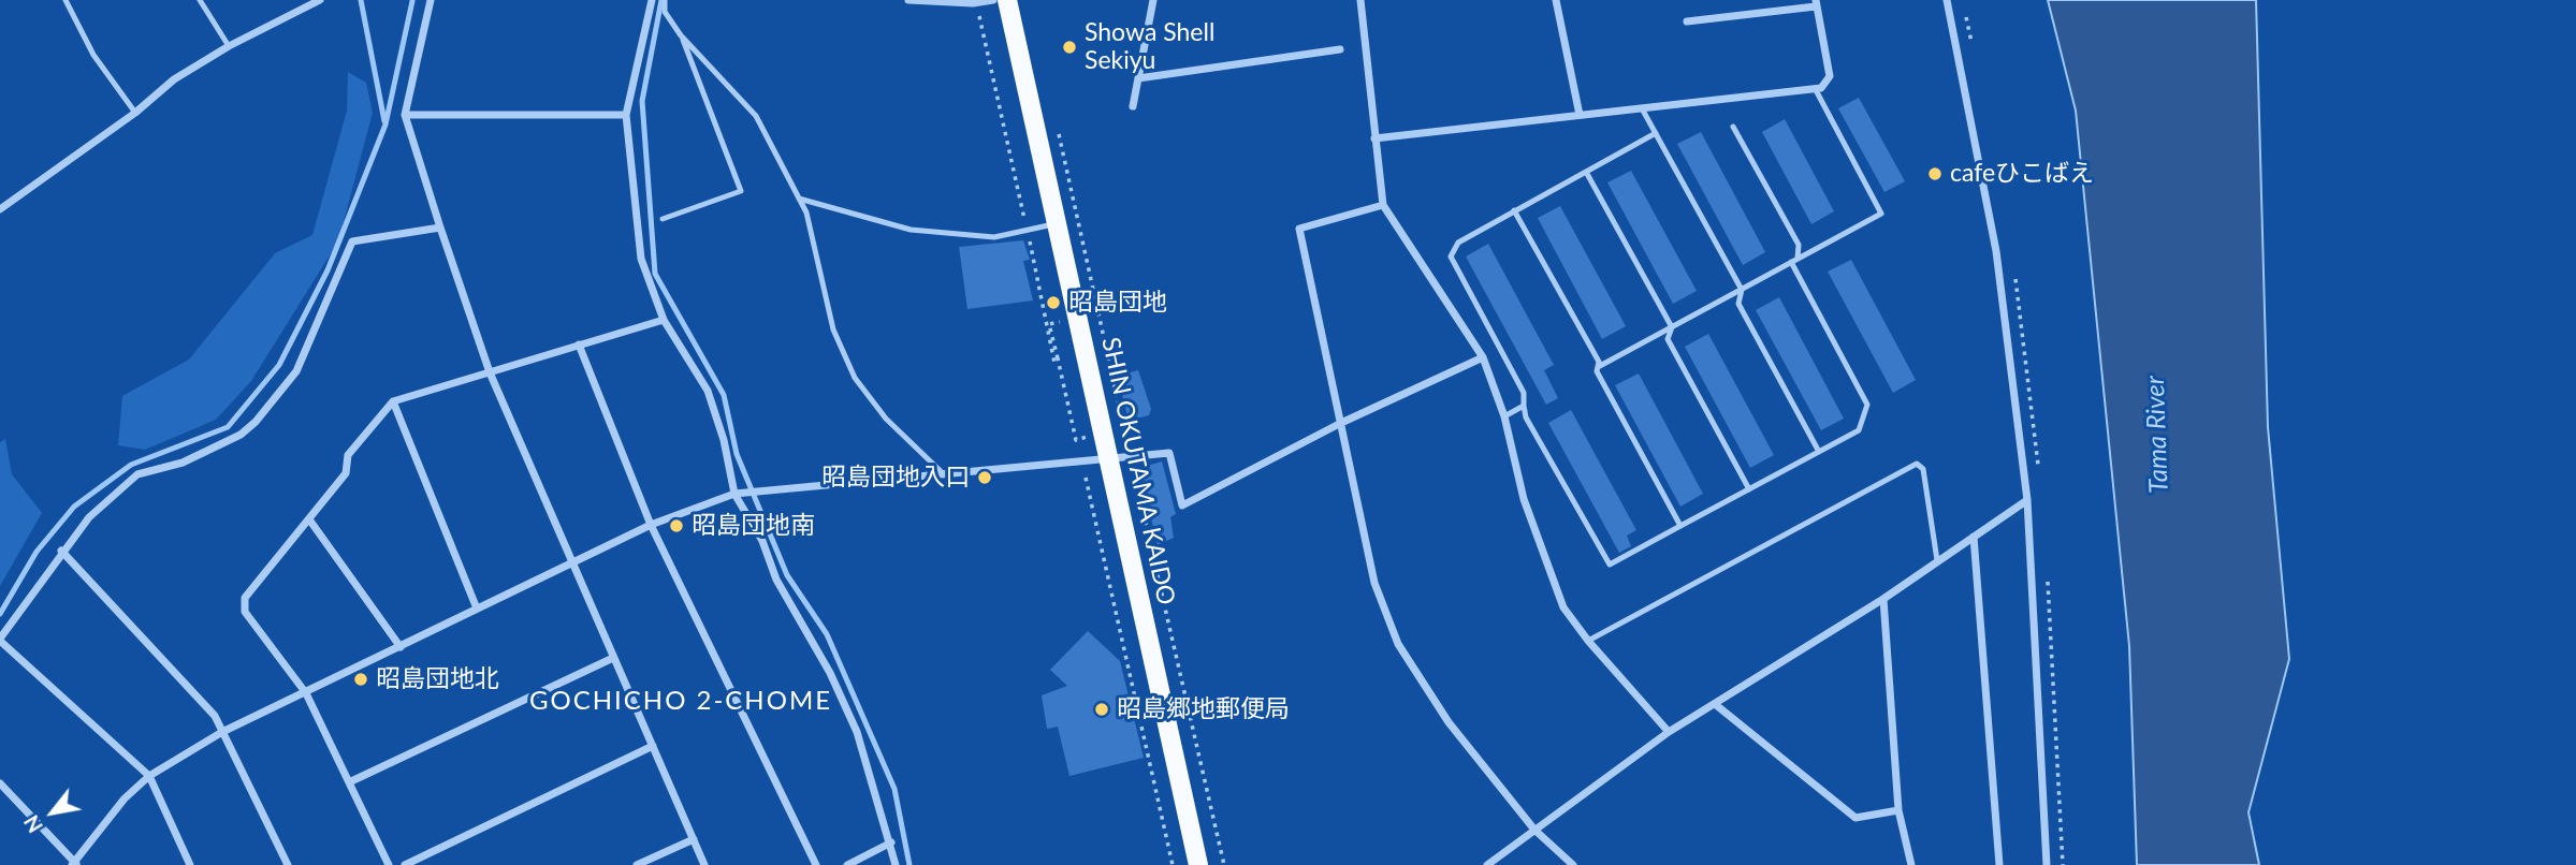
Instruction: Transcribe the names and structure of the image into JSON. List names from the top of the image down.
{
  "streets": {
    "main road": ["SHIN OKUTAMA KAIDO"]
  },
  "districts": ["GOCHICHO 2-CHOME"],
  "water": ["Tama River"],
  "places": [
    "Showa Shell Sekiyu",
    "cafeひこばえ",
    "昭島団地",
    "昭島団地入口",
    "昭島団地南",
    "昭島団地北",
    "昭島郷地郵便局"
  ],
  "north": "bottom left"
}
